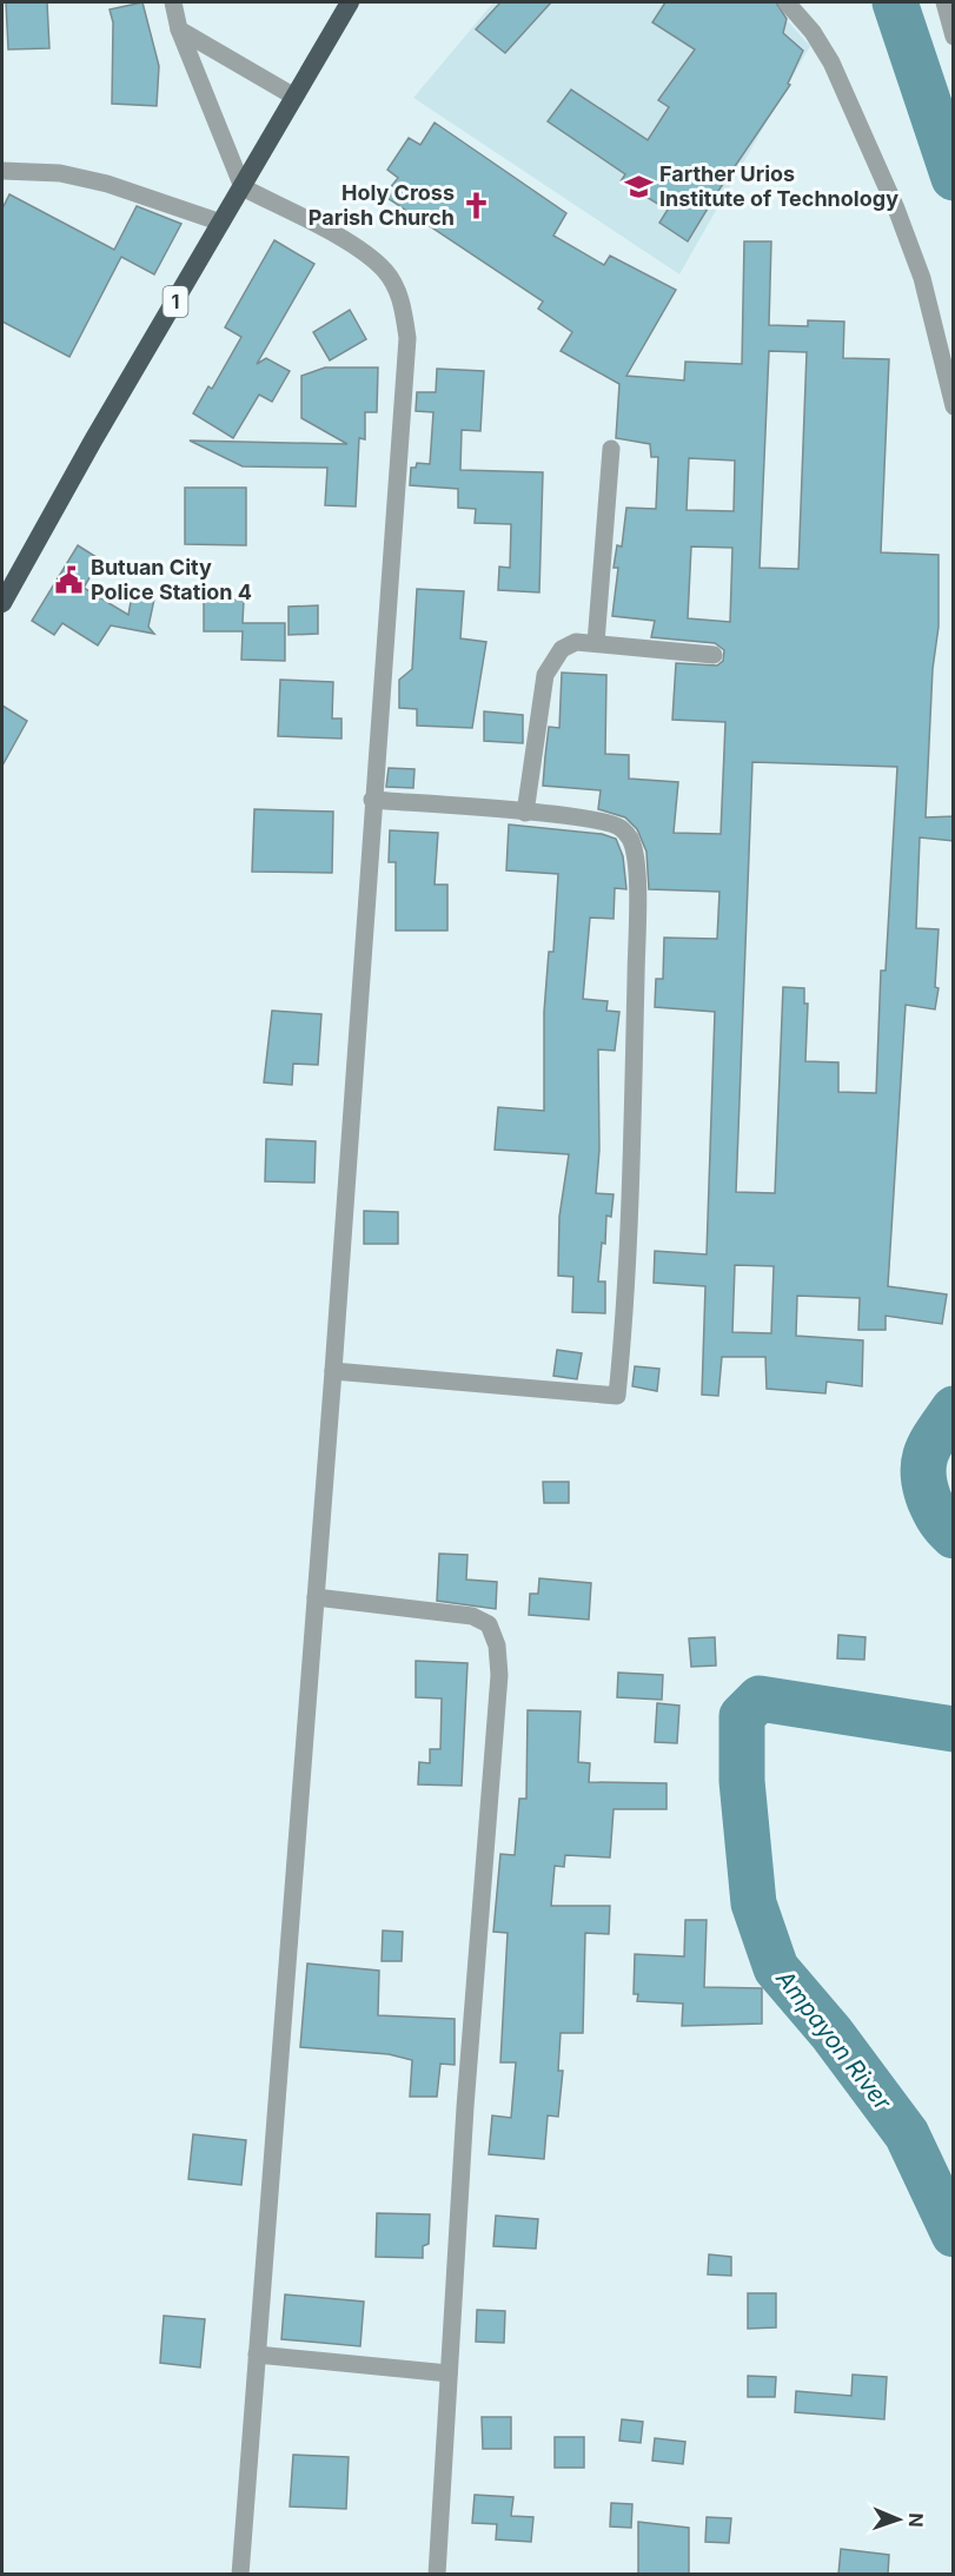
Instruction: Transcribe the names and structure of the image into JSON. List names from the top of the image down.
{
  "streets": {
    "highway": ["1"]
  },
  "water": ["Ampayon River"],
  "places": {
    "school or university": ["Farther Urios Institute of Technology"],
    "church": ["Holy Cross Parish Church"],
    "public building": ["Butuan City Police Station 4"]
  },
  "north": "right"
}
